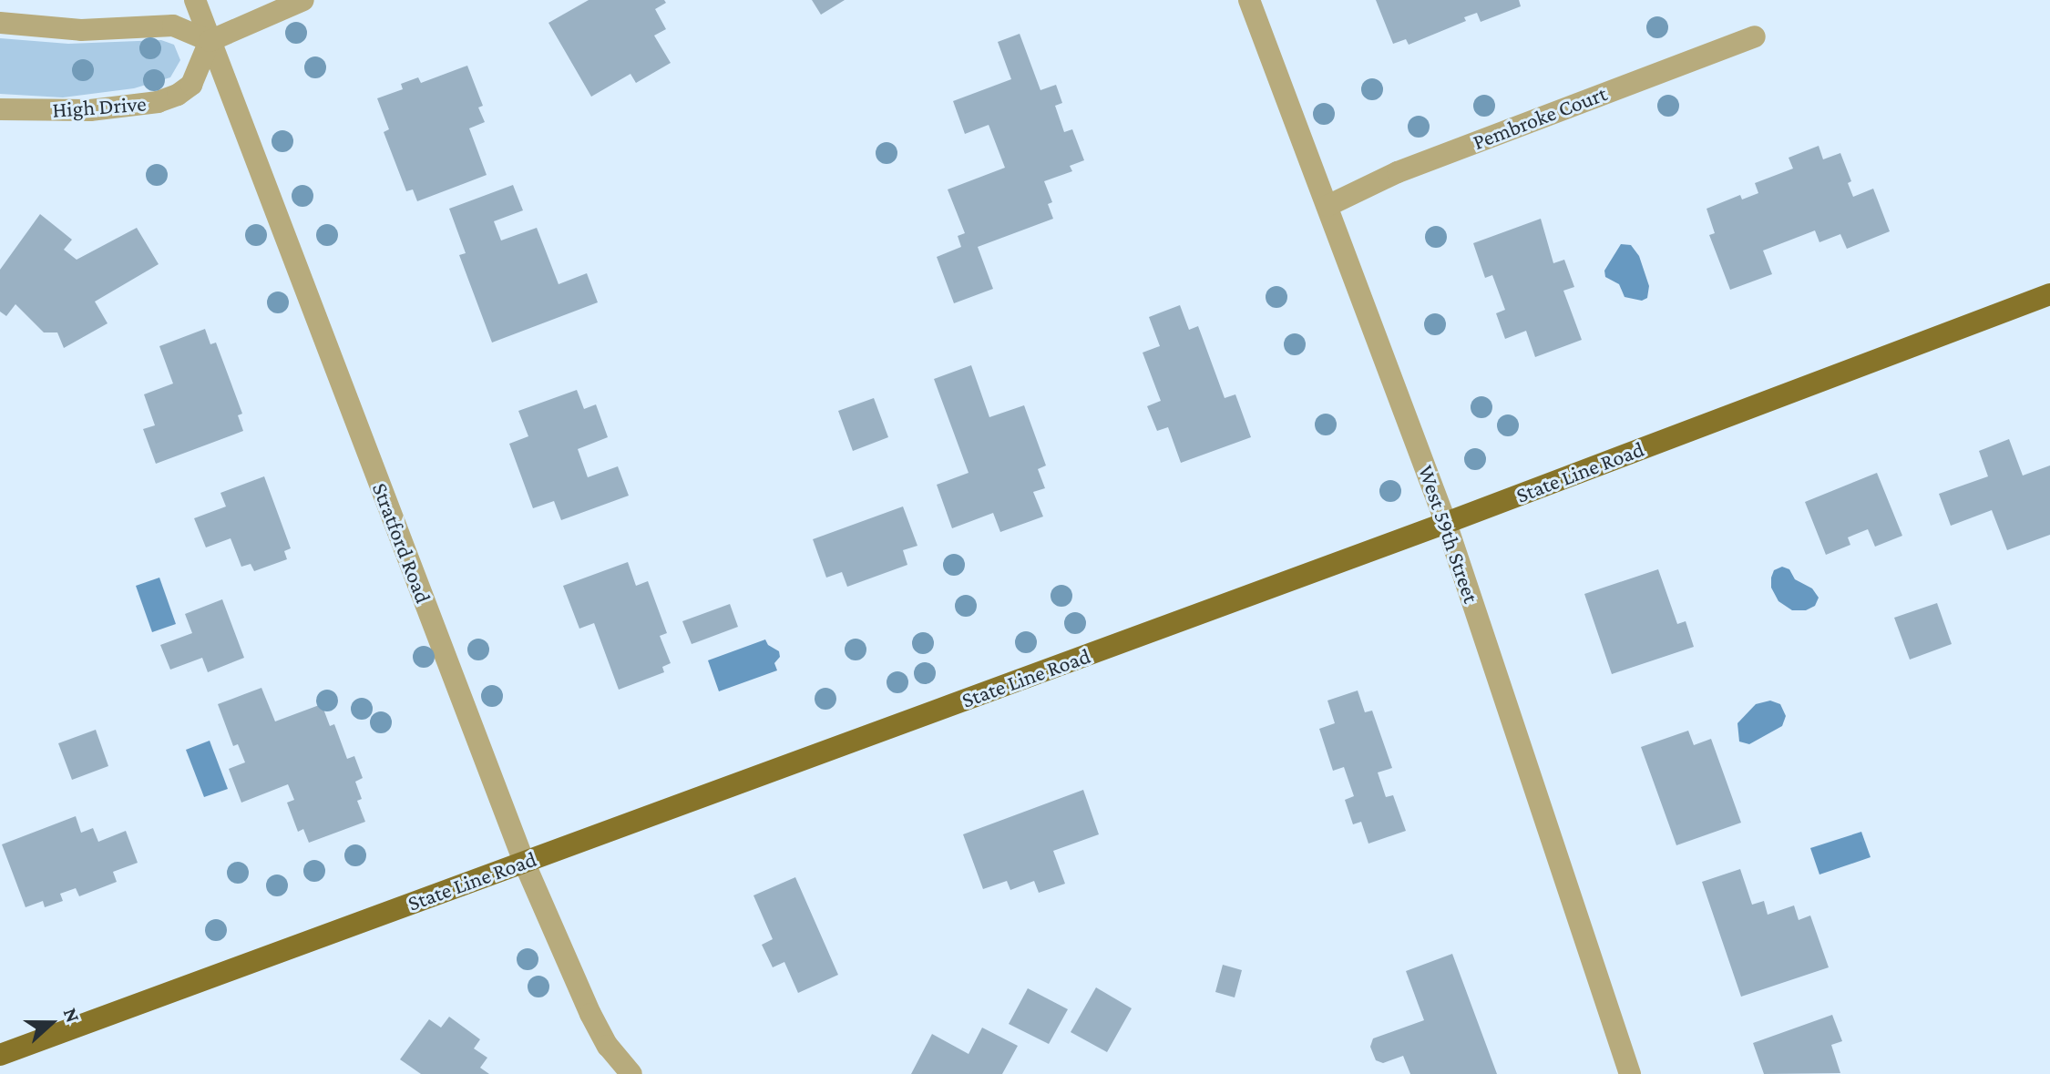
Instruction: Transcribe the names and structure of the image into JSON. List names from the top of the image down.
{
  "streets": {
    "main road": ["State Line Road"],
    "street": [
      "High Drive",
      "Pembroke Court",
      "West 59th Street",
      "Stratford Road"
    ]
  },
  "crossings": [
    ["High Drive", "Stratford Road"],
    ["Pembroke Court", "West 59th Street"],
    ["State Line Road", "West 59th Street"],
    ["State Line Road", "Stratford Road"]
  ],
  "north": "right"
}
